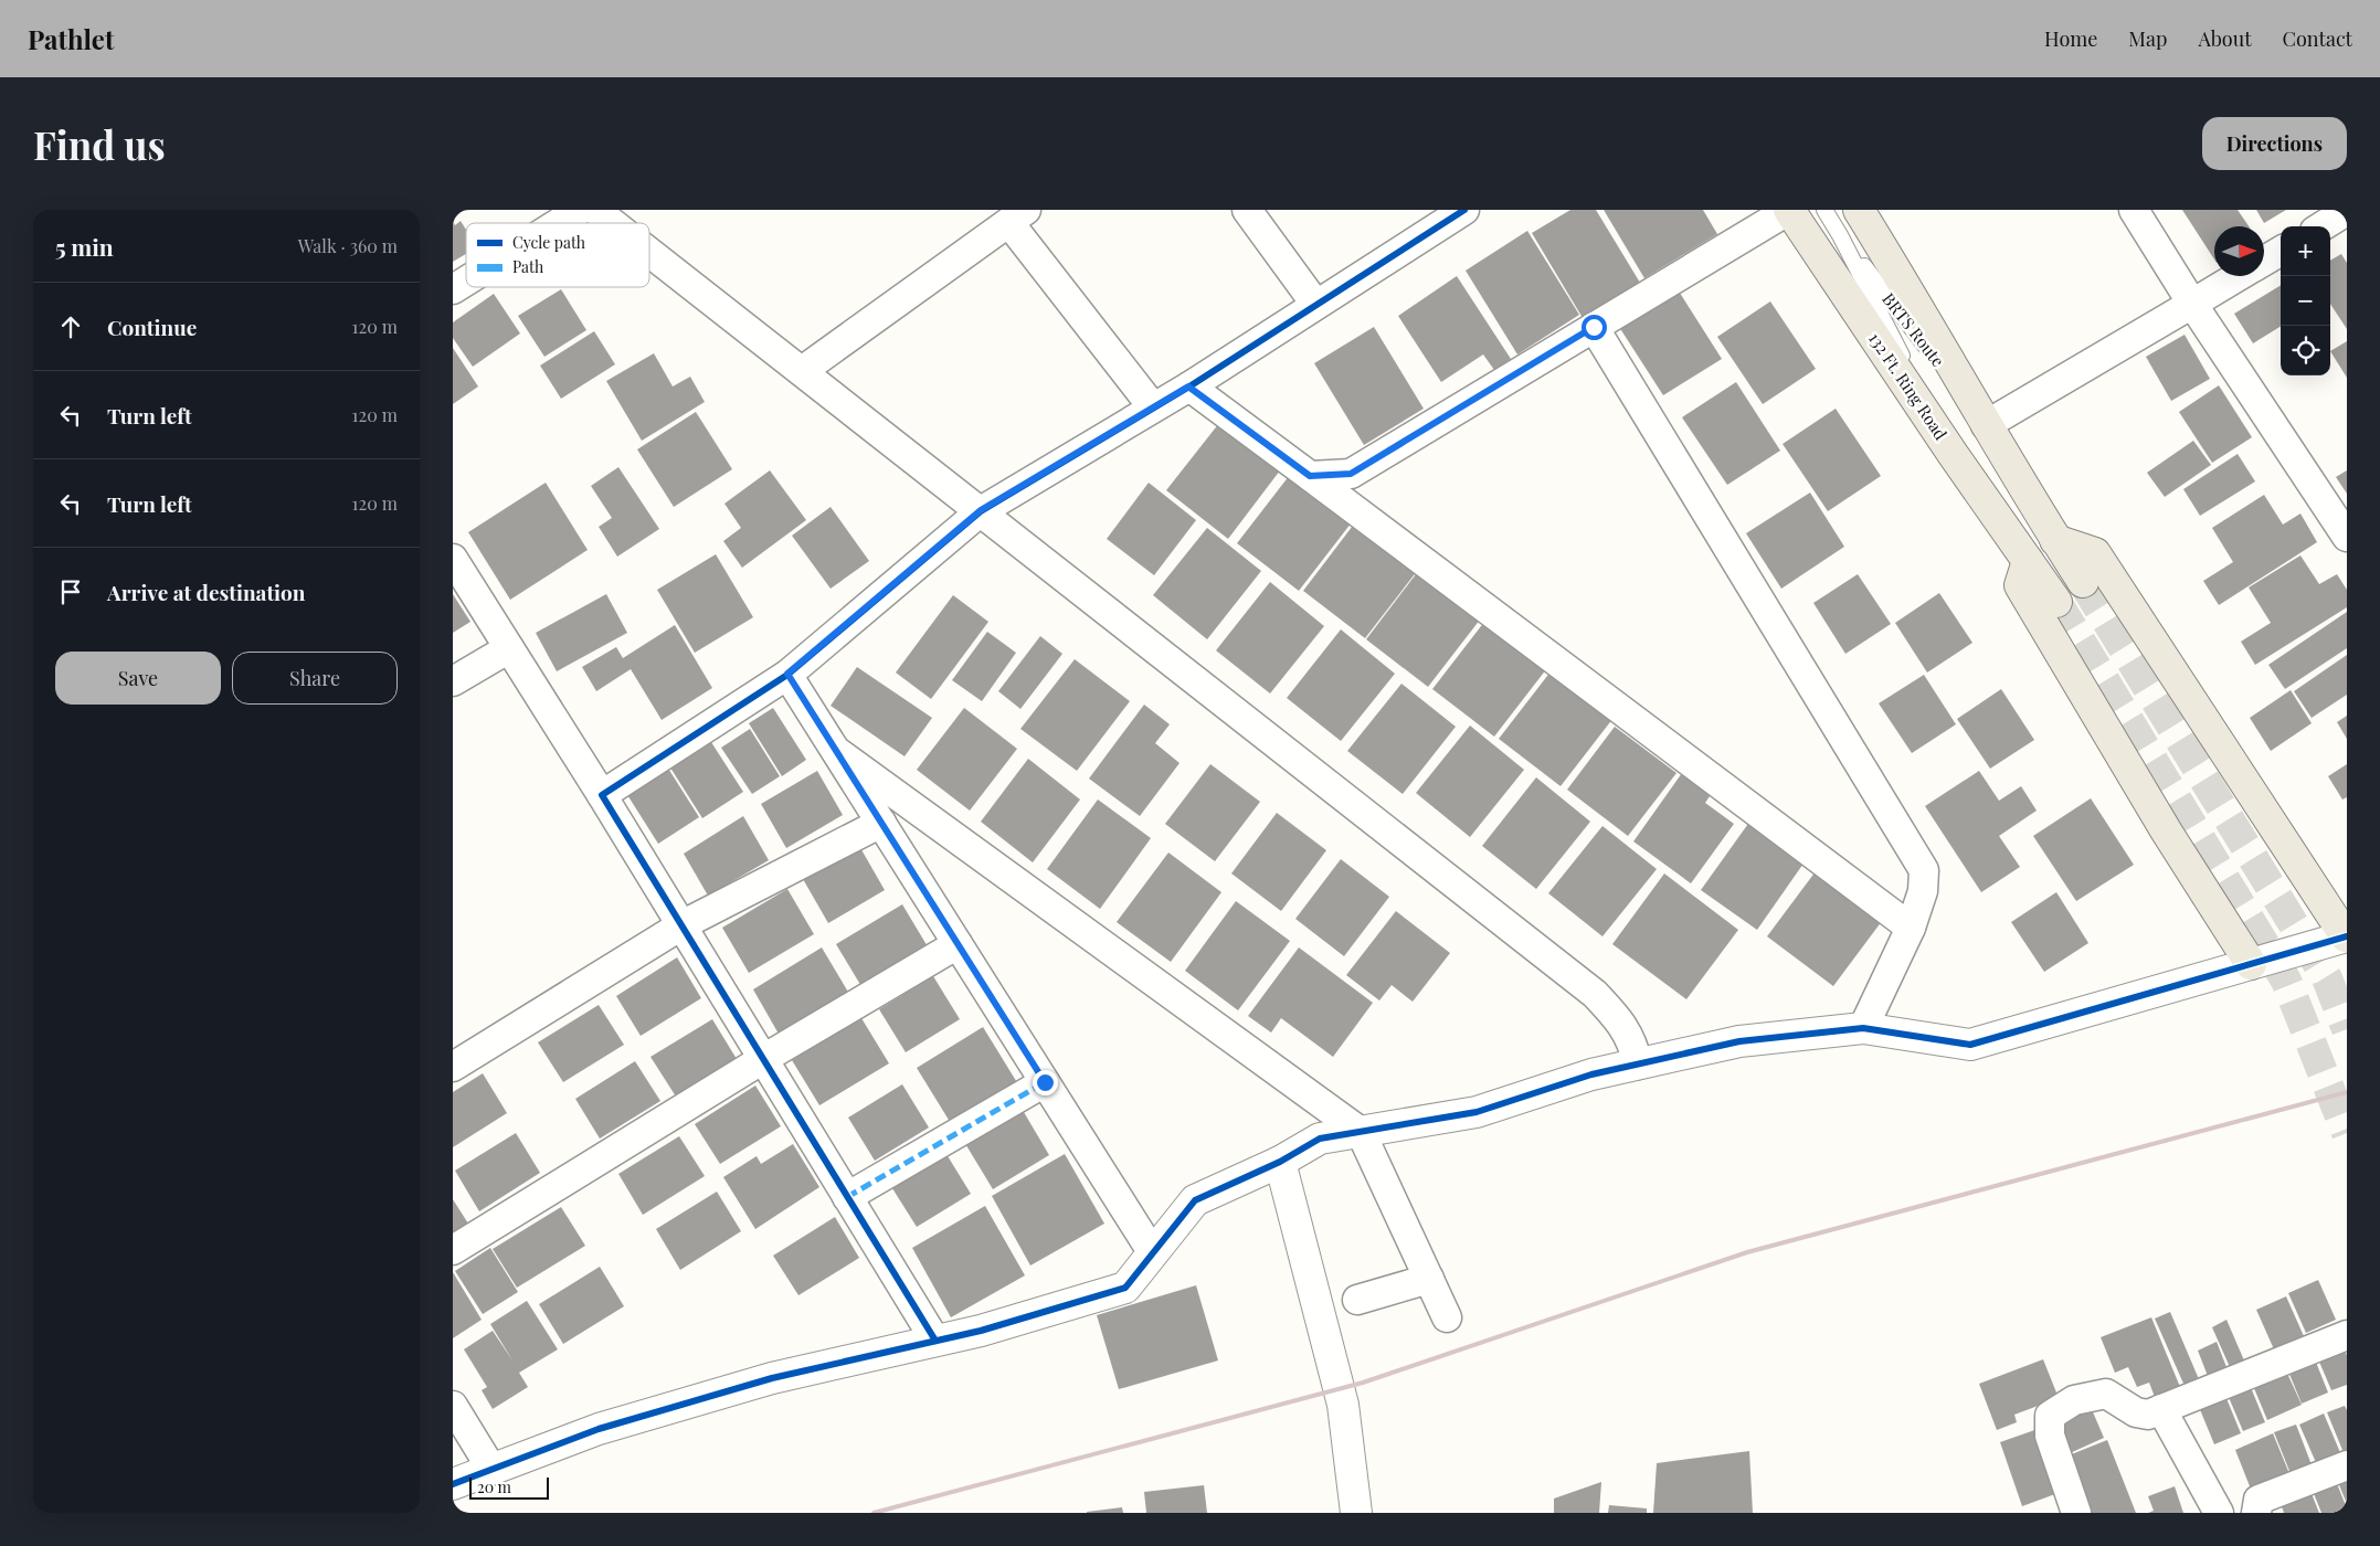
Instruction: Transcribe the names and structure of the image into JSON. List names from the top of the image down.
{
  "streets": {
    "main road": ["132 Ft. Ring Road"],
    "lane": ["BRTS Route"]
  },
  "crossings": [
    ["BRTS Route", "132 Ft. Ring Road"]
  ],
  "legend": ["Cycle path", "Path"],
  "scale_bar": "20 m",
  "north": "right",
  "page": {
    "header": "Pathlet",
    "nav": [
      "Home",
      "Map",
      "About",
      "Contact"
    ],
    "buttons": [
      "Directions",
      ["Save", "Share"]
    ],
    "title": "Find us",
    "heading": ["5 min", "Walk · 360 m"],
    "map_buttons": ["+", "−"],
    "list": [
      ["Continue", "120 m"],
      ["Turn left", "120 m"],
      ["Turn left", "120 m"],
      "Arrive at destination"
    ],
    "scale": "20 m"
  }
}
